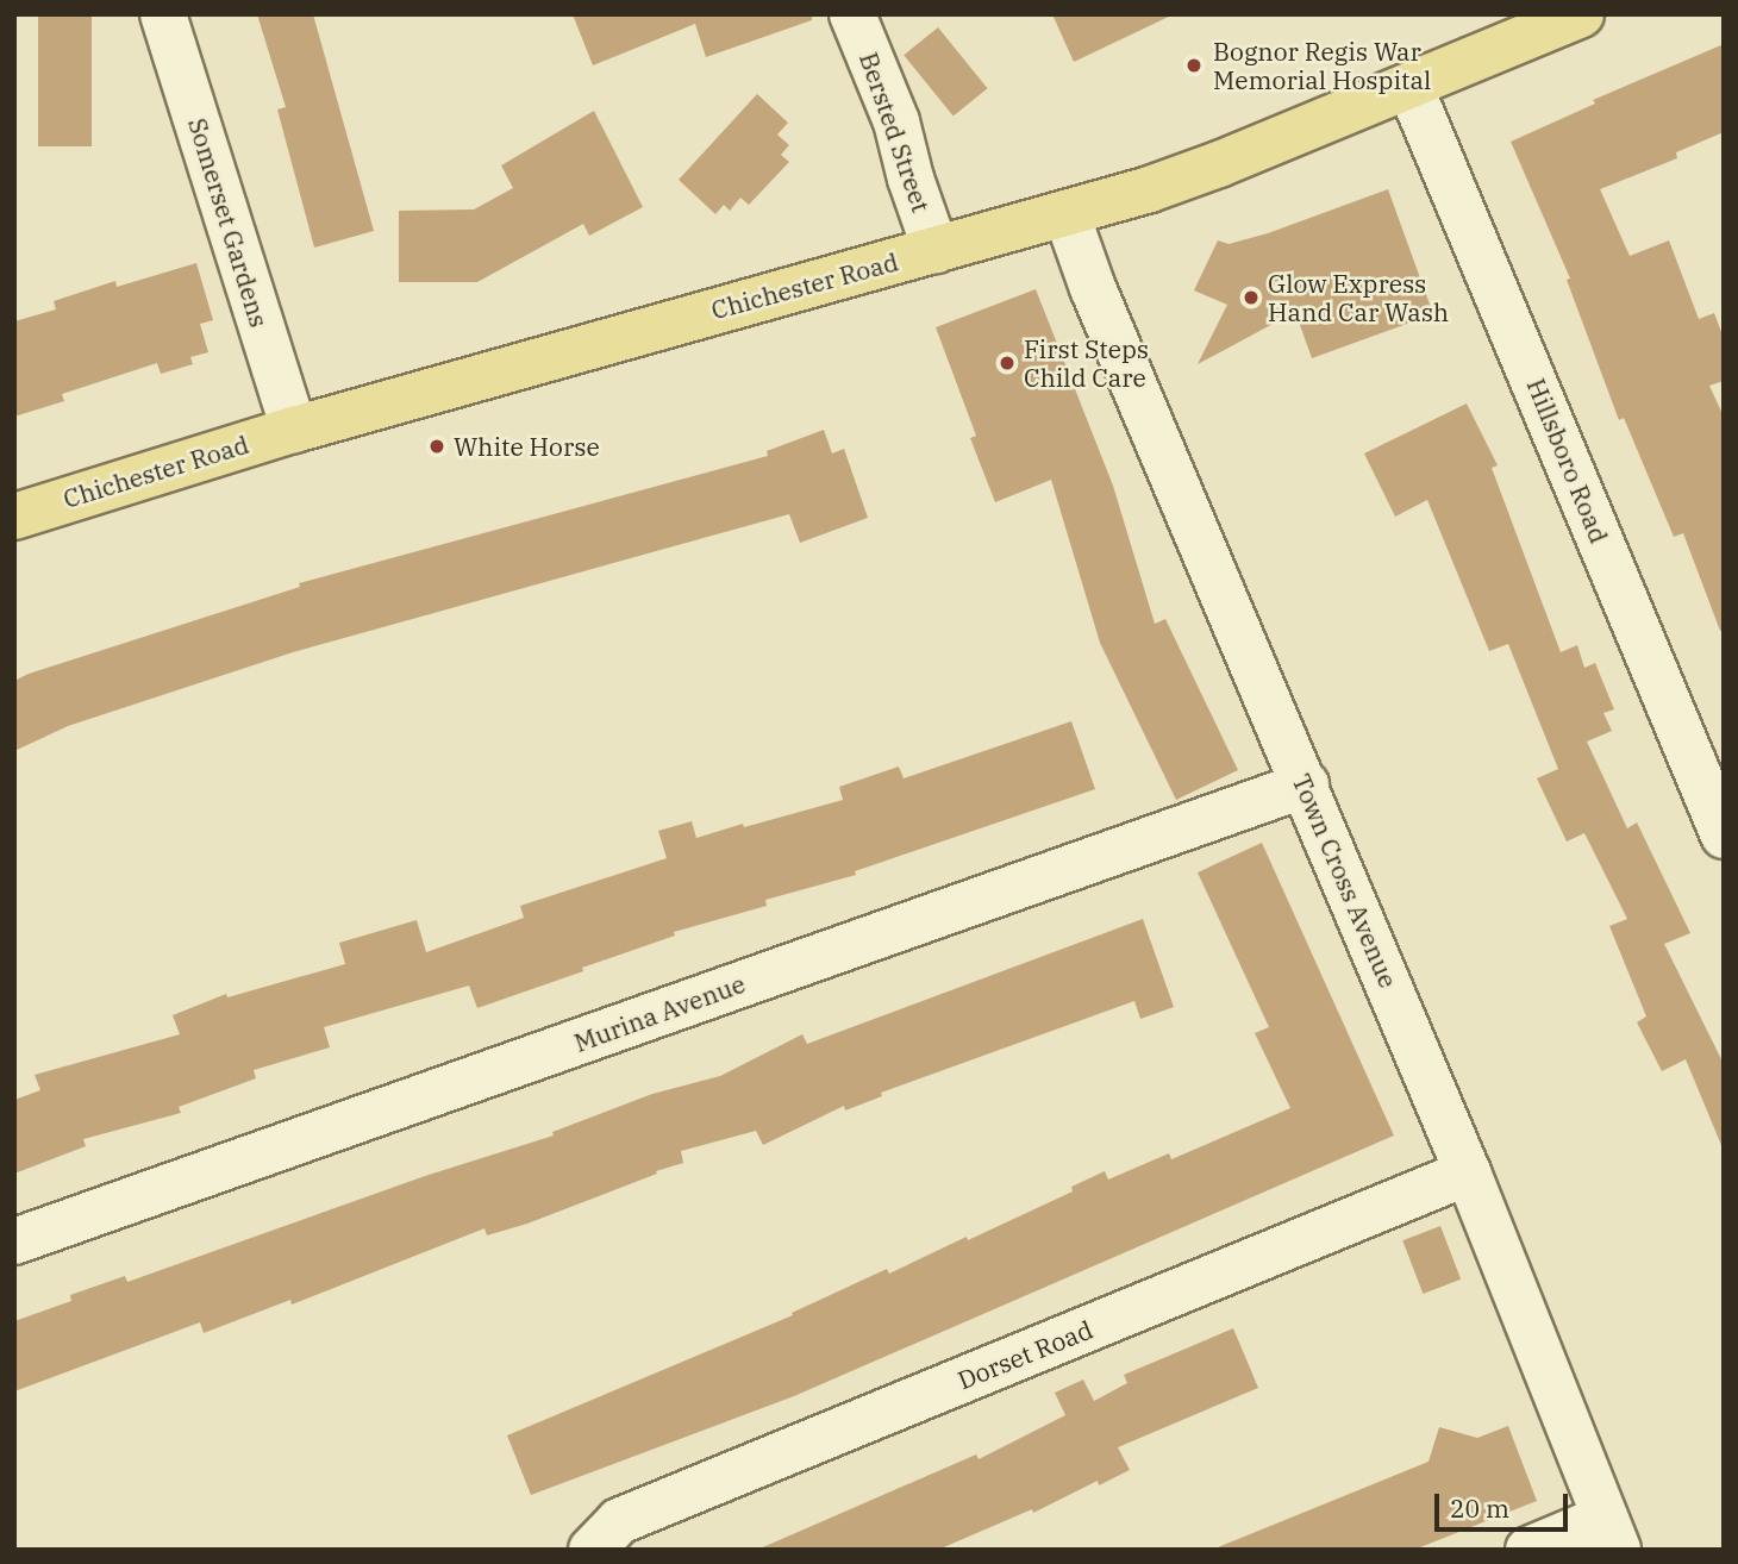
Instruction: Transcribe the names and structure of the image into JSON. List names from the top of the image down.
{
  "streets": {
    "main road": ["Chichester Road"],
    "street": [
      "Bersted Street",
      "Somerset Gardens",
      "Hillsboro Road",
      "Town Cross Avenue",
      "Murina Avenue",
      "Dorset Road"
    ]
  },
  "crossings": [
    ["Bersted Street", "Chichester Road"],
    ["Somerset Gardens", "Chichester Road"],
    ["Chichester Road", "Hillsboro Road"],
    ["Chichester Road", "Town Cross Avenue"],
    ["Town Cross Avenue", "Murina Avenue"],
    ["Town Cross Avenue", "Dorset Road"]
  ],
  "places": [
    "Bognor Regis War Memorial Hospital",
    "Glow Express Hand Car Wash",
    "First Steps Child Care",
    "White Horse"
  ],
  "scale_bar": "20 m"
}
